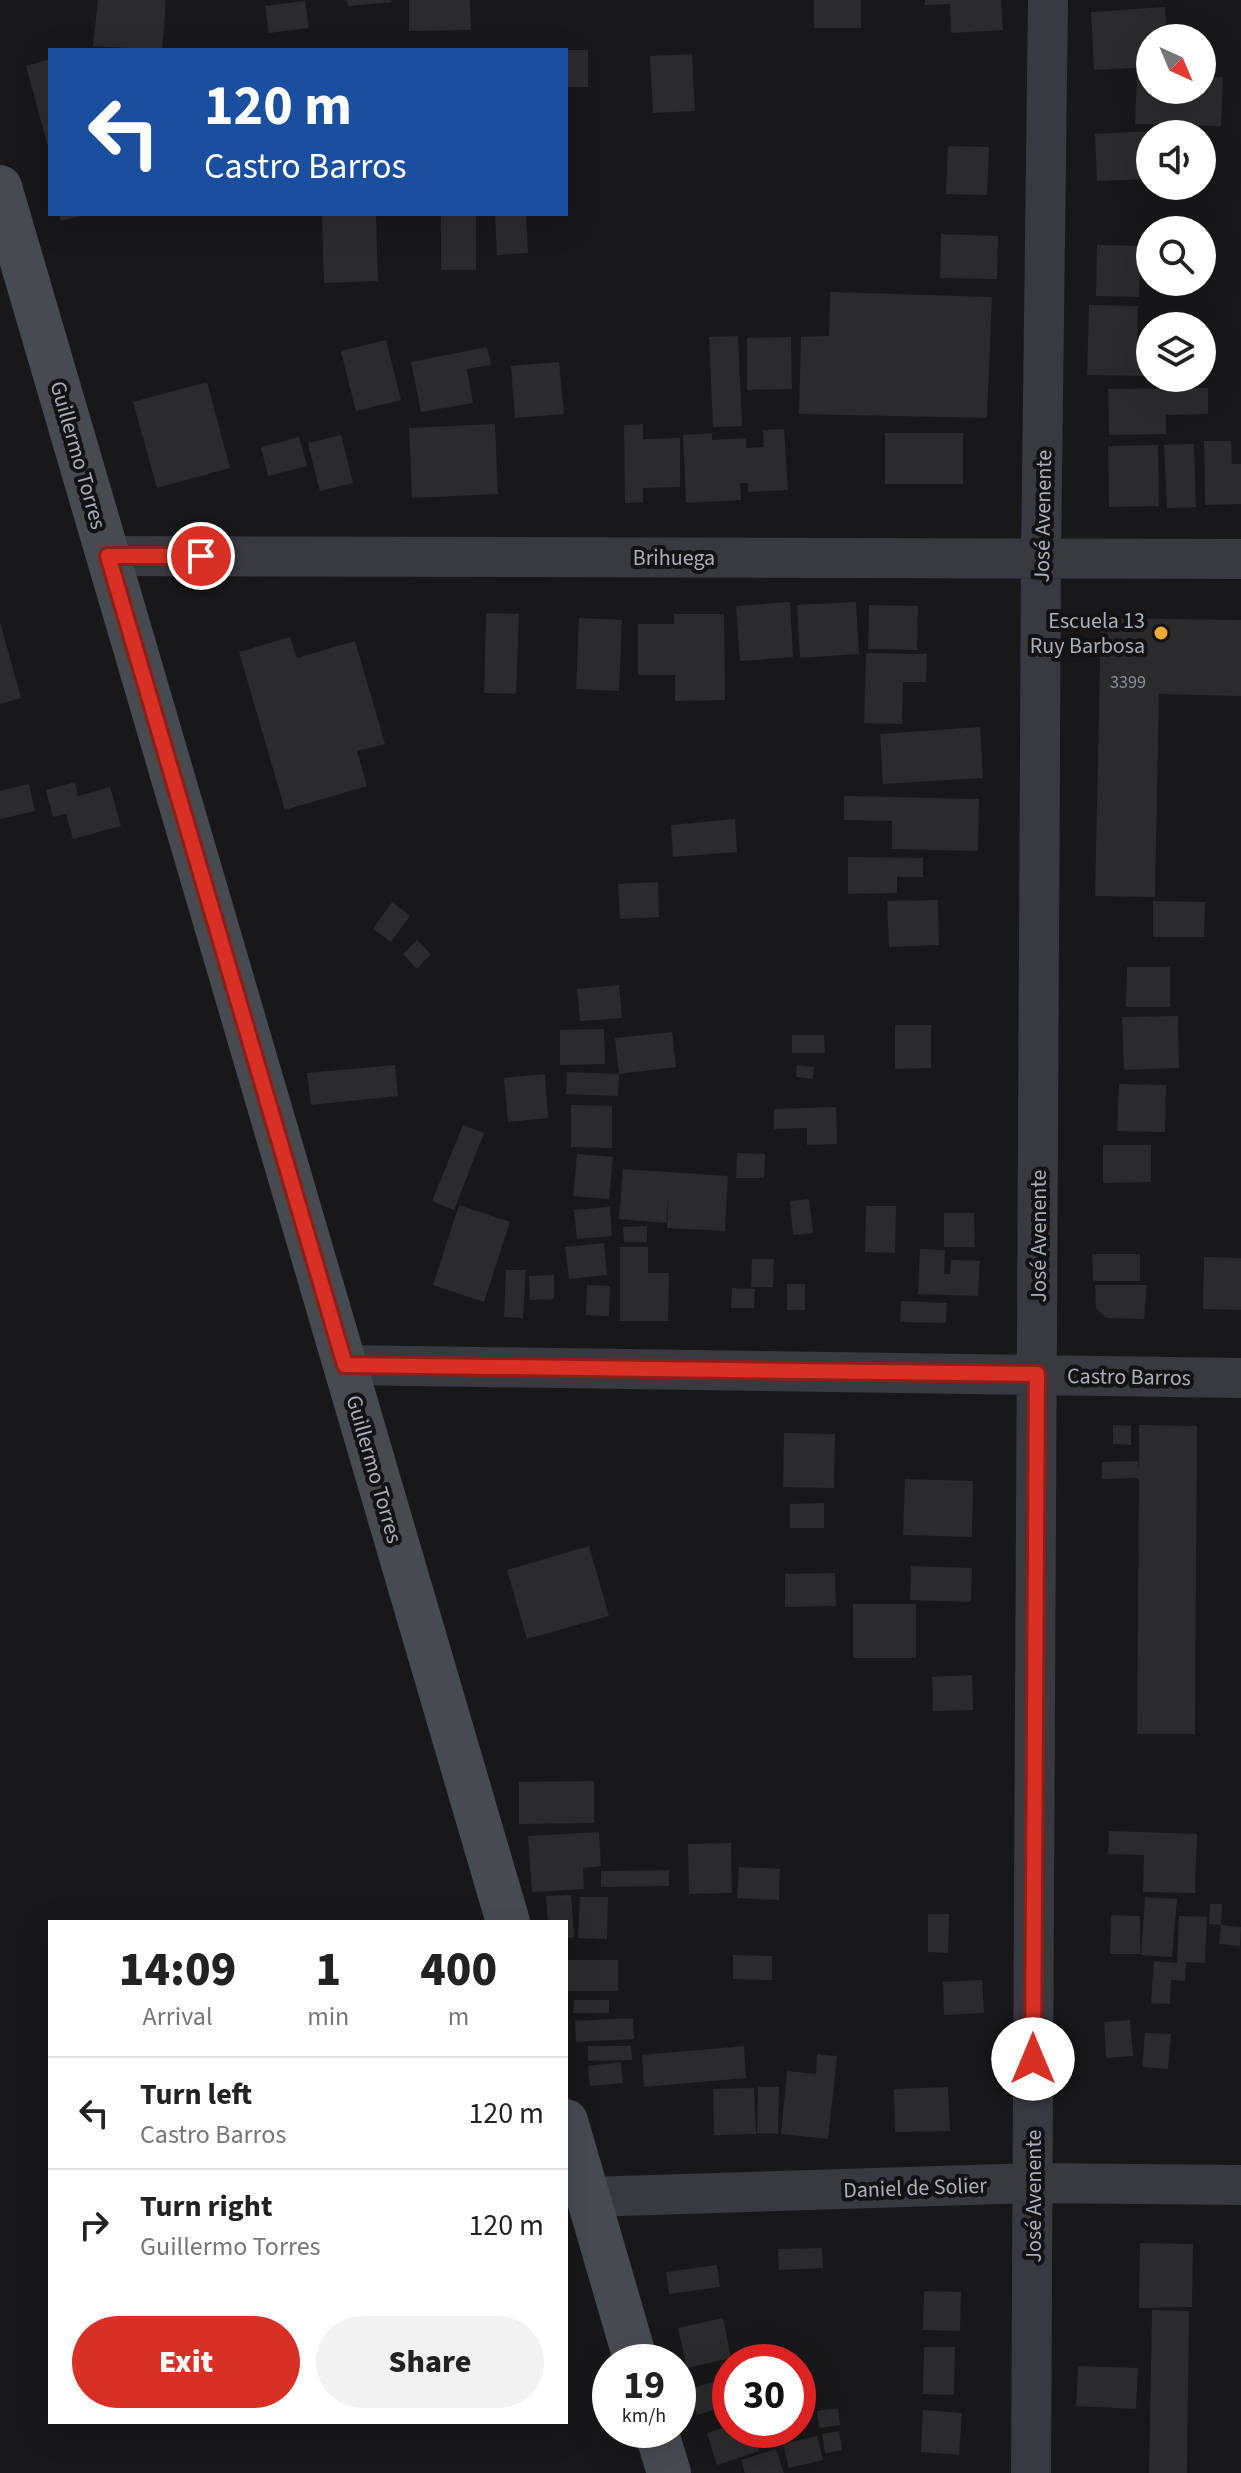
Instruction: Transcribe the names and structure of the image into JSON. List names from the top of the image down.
{
  "streets": {
    "main road": ["Guillermo Torres"],
    "street": [
      "José Avenente",
      "Brihuega",
      "Castro Barros",
      "Daniel de Solier"
    ]
  },
  "crossings": [
    ["Guillermo Torres", "Brihuega"],
    ["Guillermo Torres", "Castro Barros"],
    ["José Avenente", "Brihuega"],
    ["José Avenente", "Castro Barros"],
    ["José Avenente", "Daniel de Solier"]
  ],
  "places": ["Escuela 13 Ruy Barbosa"],
  "house_numbers": ["3399"],
  "north": "bottom right",
  "page": {
    "turn": ["120 m", "Castro Barros"],
    "eta": [
      "14:09",
      "Arrival",
      "1",
      "min",
      "400",
      "m"
    ],
    "list": [
      {
        "name": "Turn left",
        "note": "Castro Barros",
        "value": "120 m"
      },
      {
        "name": "Turn right",
        "note": "Guillermo Torres",
        "value": "120 m"
      }
    ],
    "buttons": ["Exit", "Share"],
    "speed": "19 km/h",
    "limit": "30"
  }
}
